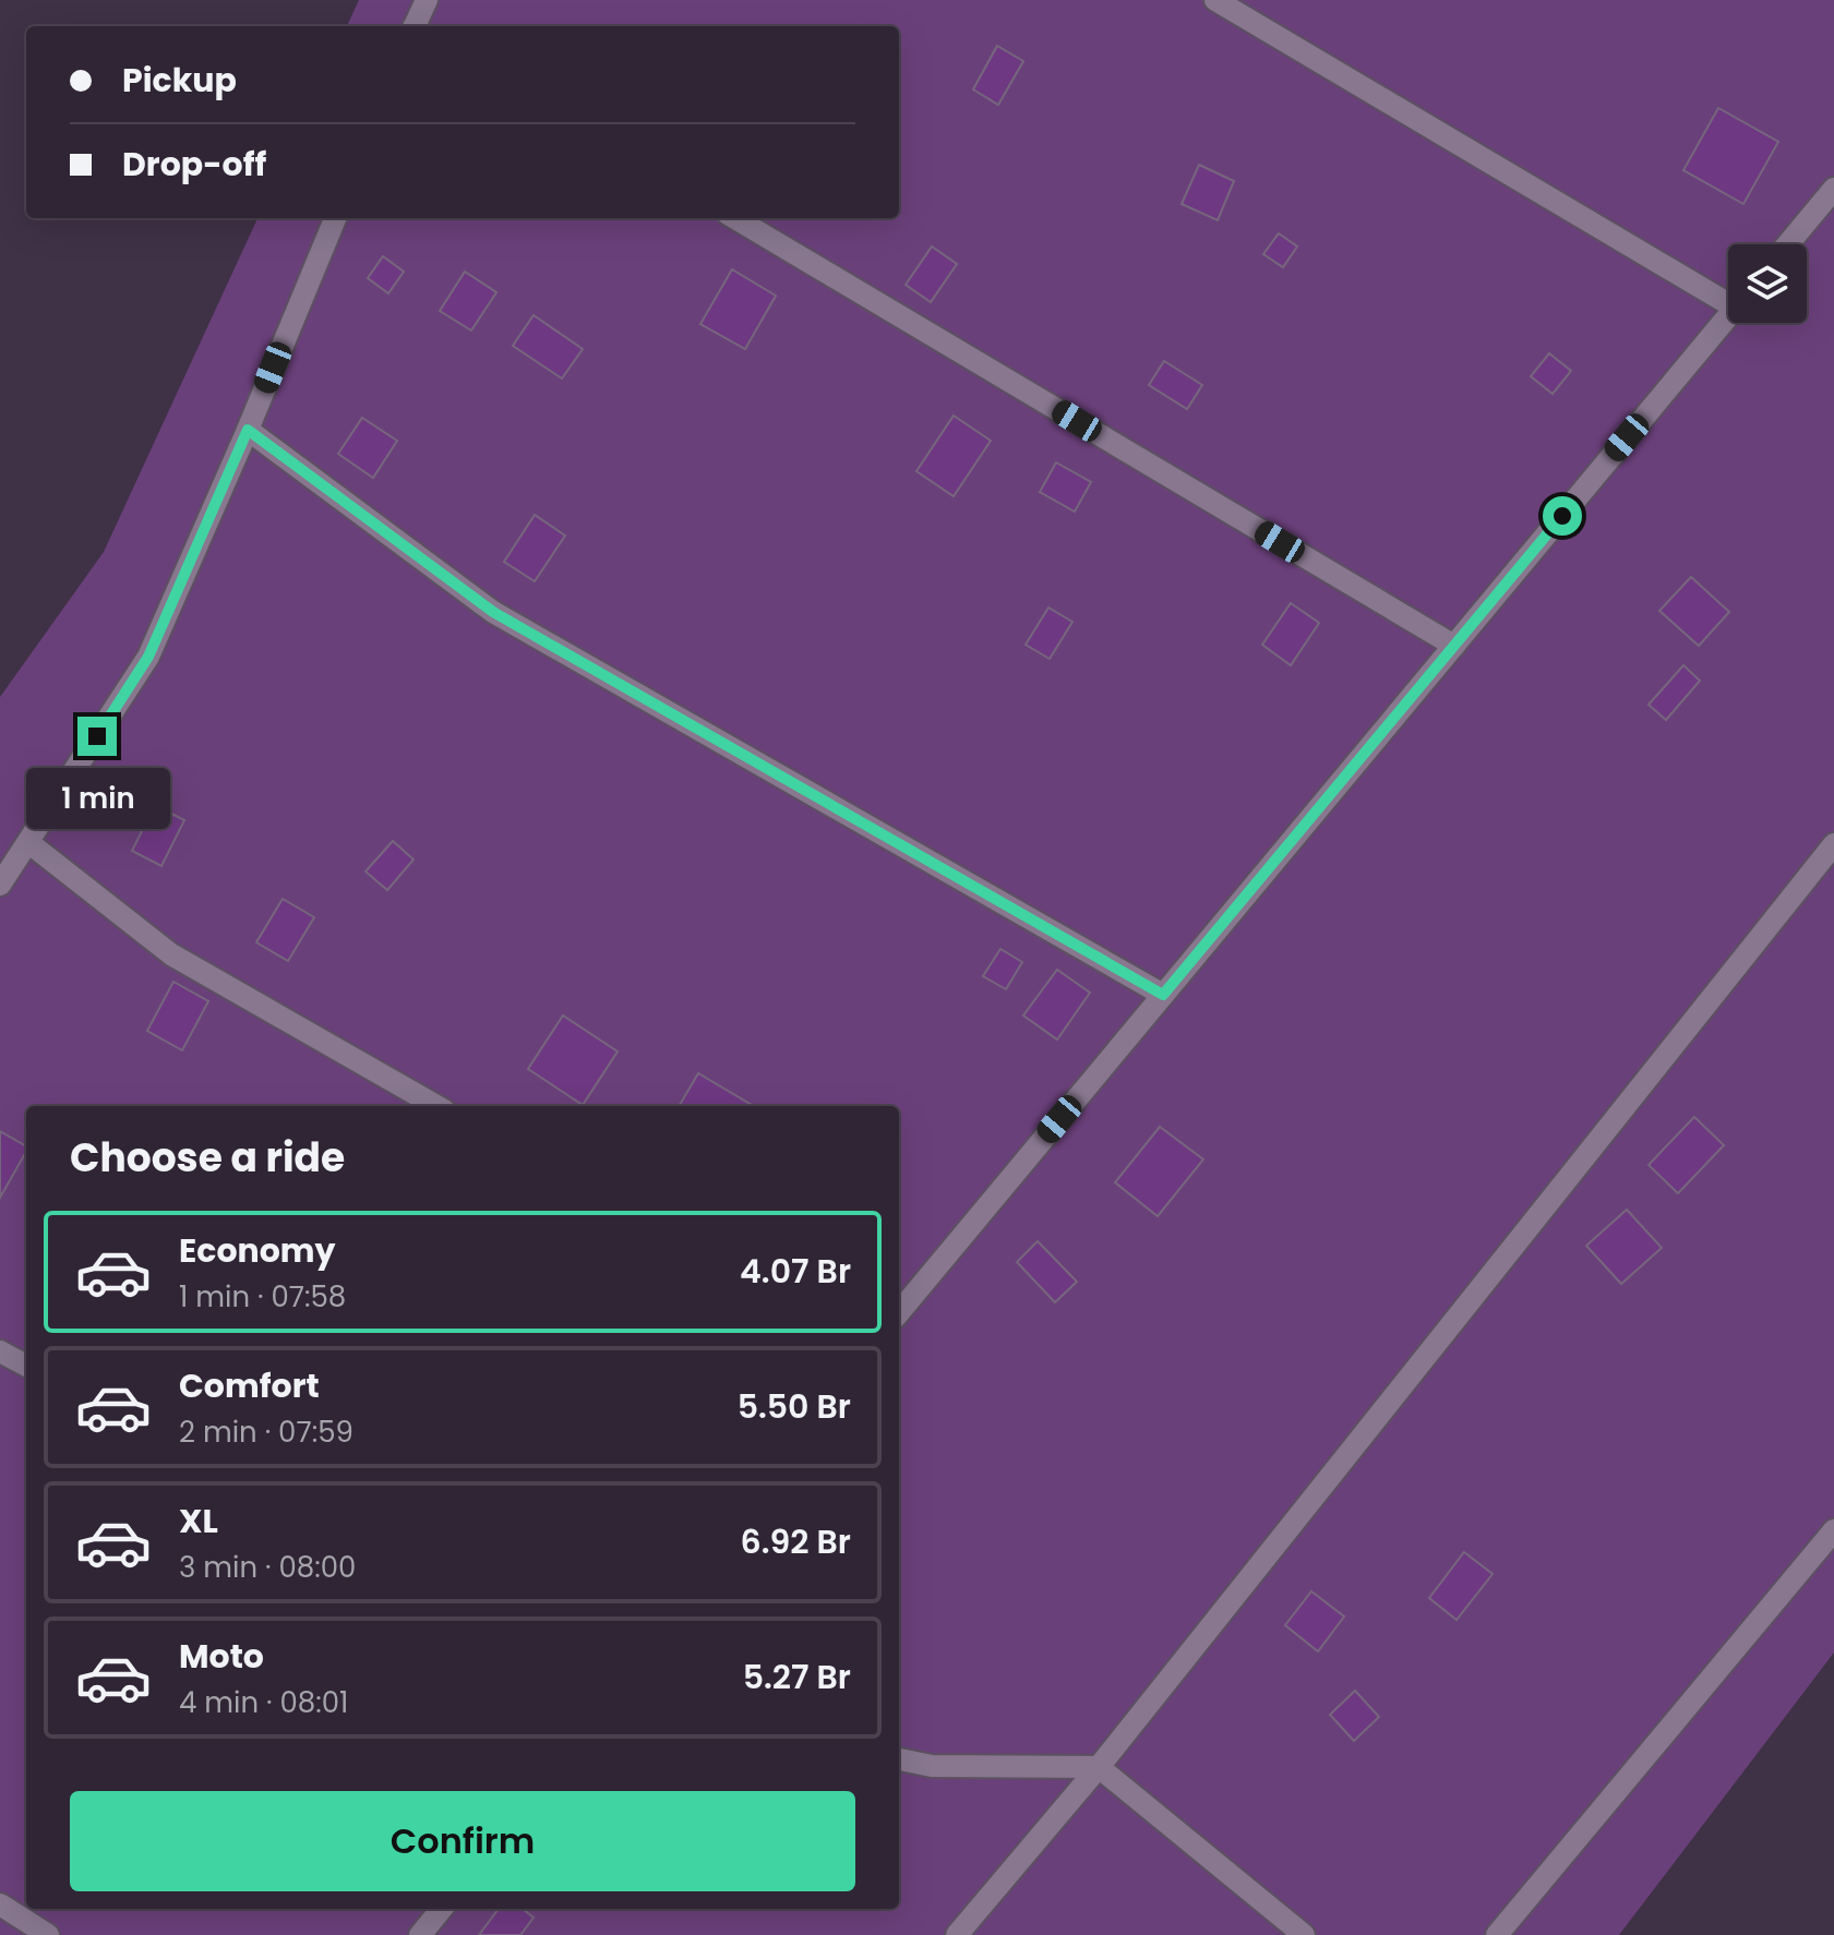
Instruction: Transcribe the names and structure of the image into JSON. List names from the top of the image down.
{
  "page": {
    "banner": ["Pickup", "Drop-off"],
    "bubble": "1 min",
    "heading": "Choose a ride",
    "list": [
      {
        "name": "Economy",
        "note": "1 min · 07:58",
        "value": "4.07 Br"
      },
      {
        "name": "Comfort",
        "note": "2 min · 07:59",
        "value": "5.50 Br"
      },
      {
        "name": "XL",
        "note": "3 min · 08:00",
        "value": "6.92 Br"
      },
      {
        "name": "Moto",
        "note": "4 min · 08:01",
        "value": "5.27 Br"
      }
    ],
    "buttons": "Confirm"
  }
}
